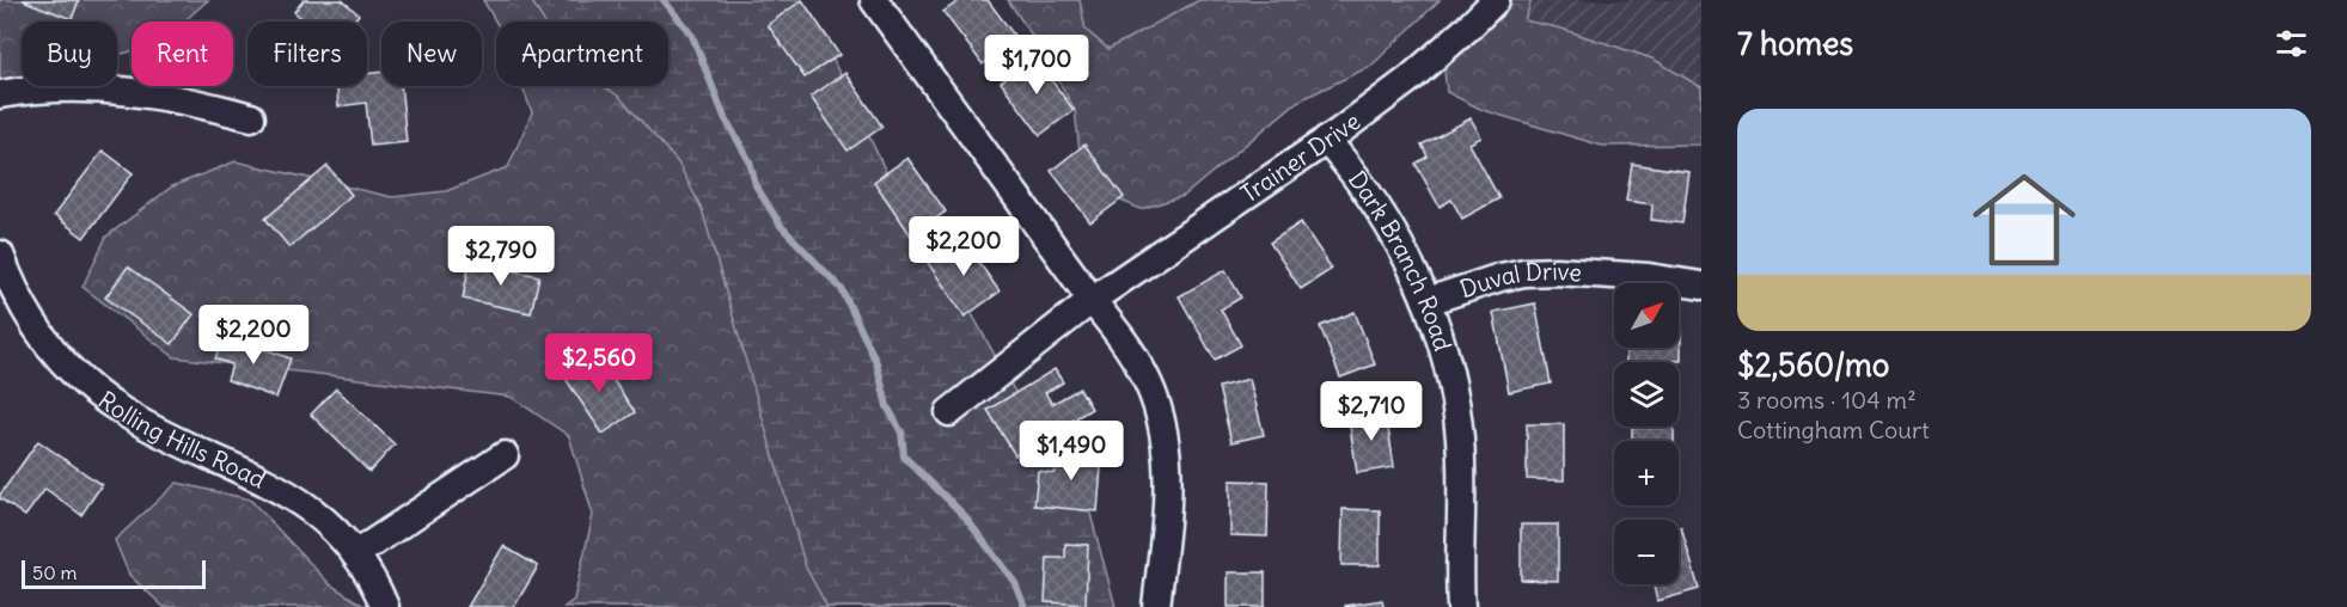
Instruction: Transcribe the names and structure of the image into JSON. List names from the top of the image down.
{
  "streets": {
    "street": [
      "Trainer Drive",
      "Dark Branch Road",
      "Duval Drive",
      "Rolling Hills Road"
    ]
  },
  "crossings": [
    ["Trainer Drive", "Dark Branch Road"],
    ["Dark Branch Road", "Duval Drive"]
  ],
  "scale_bar": "50 m",
  "north": "top right",
  "page": {
    "heading": "7 homes",
    "chip": [
      "Buy",
      "Rent",
      "Filters",
      "New",
      "Apartment"
    ],
    "price": [
      "$1,700",
      "$2,200",
      "$2,790",
      "$2,200",
      "$2,560",
      "$2,710",
      "$1,490"
    ],
    "list": [
      {
        "name": "$2,560/mo",
        "note": "3 rooms · 104 m² · Cottingham Court"
      }
    ],
    "map_buttons": ["+", "−"],
    "scale": "50 m"
  }
}
